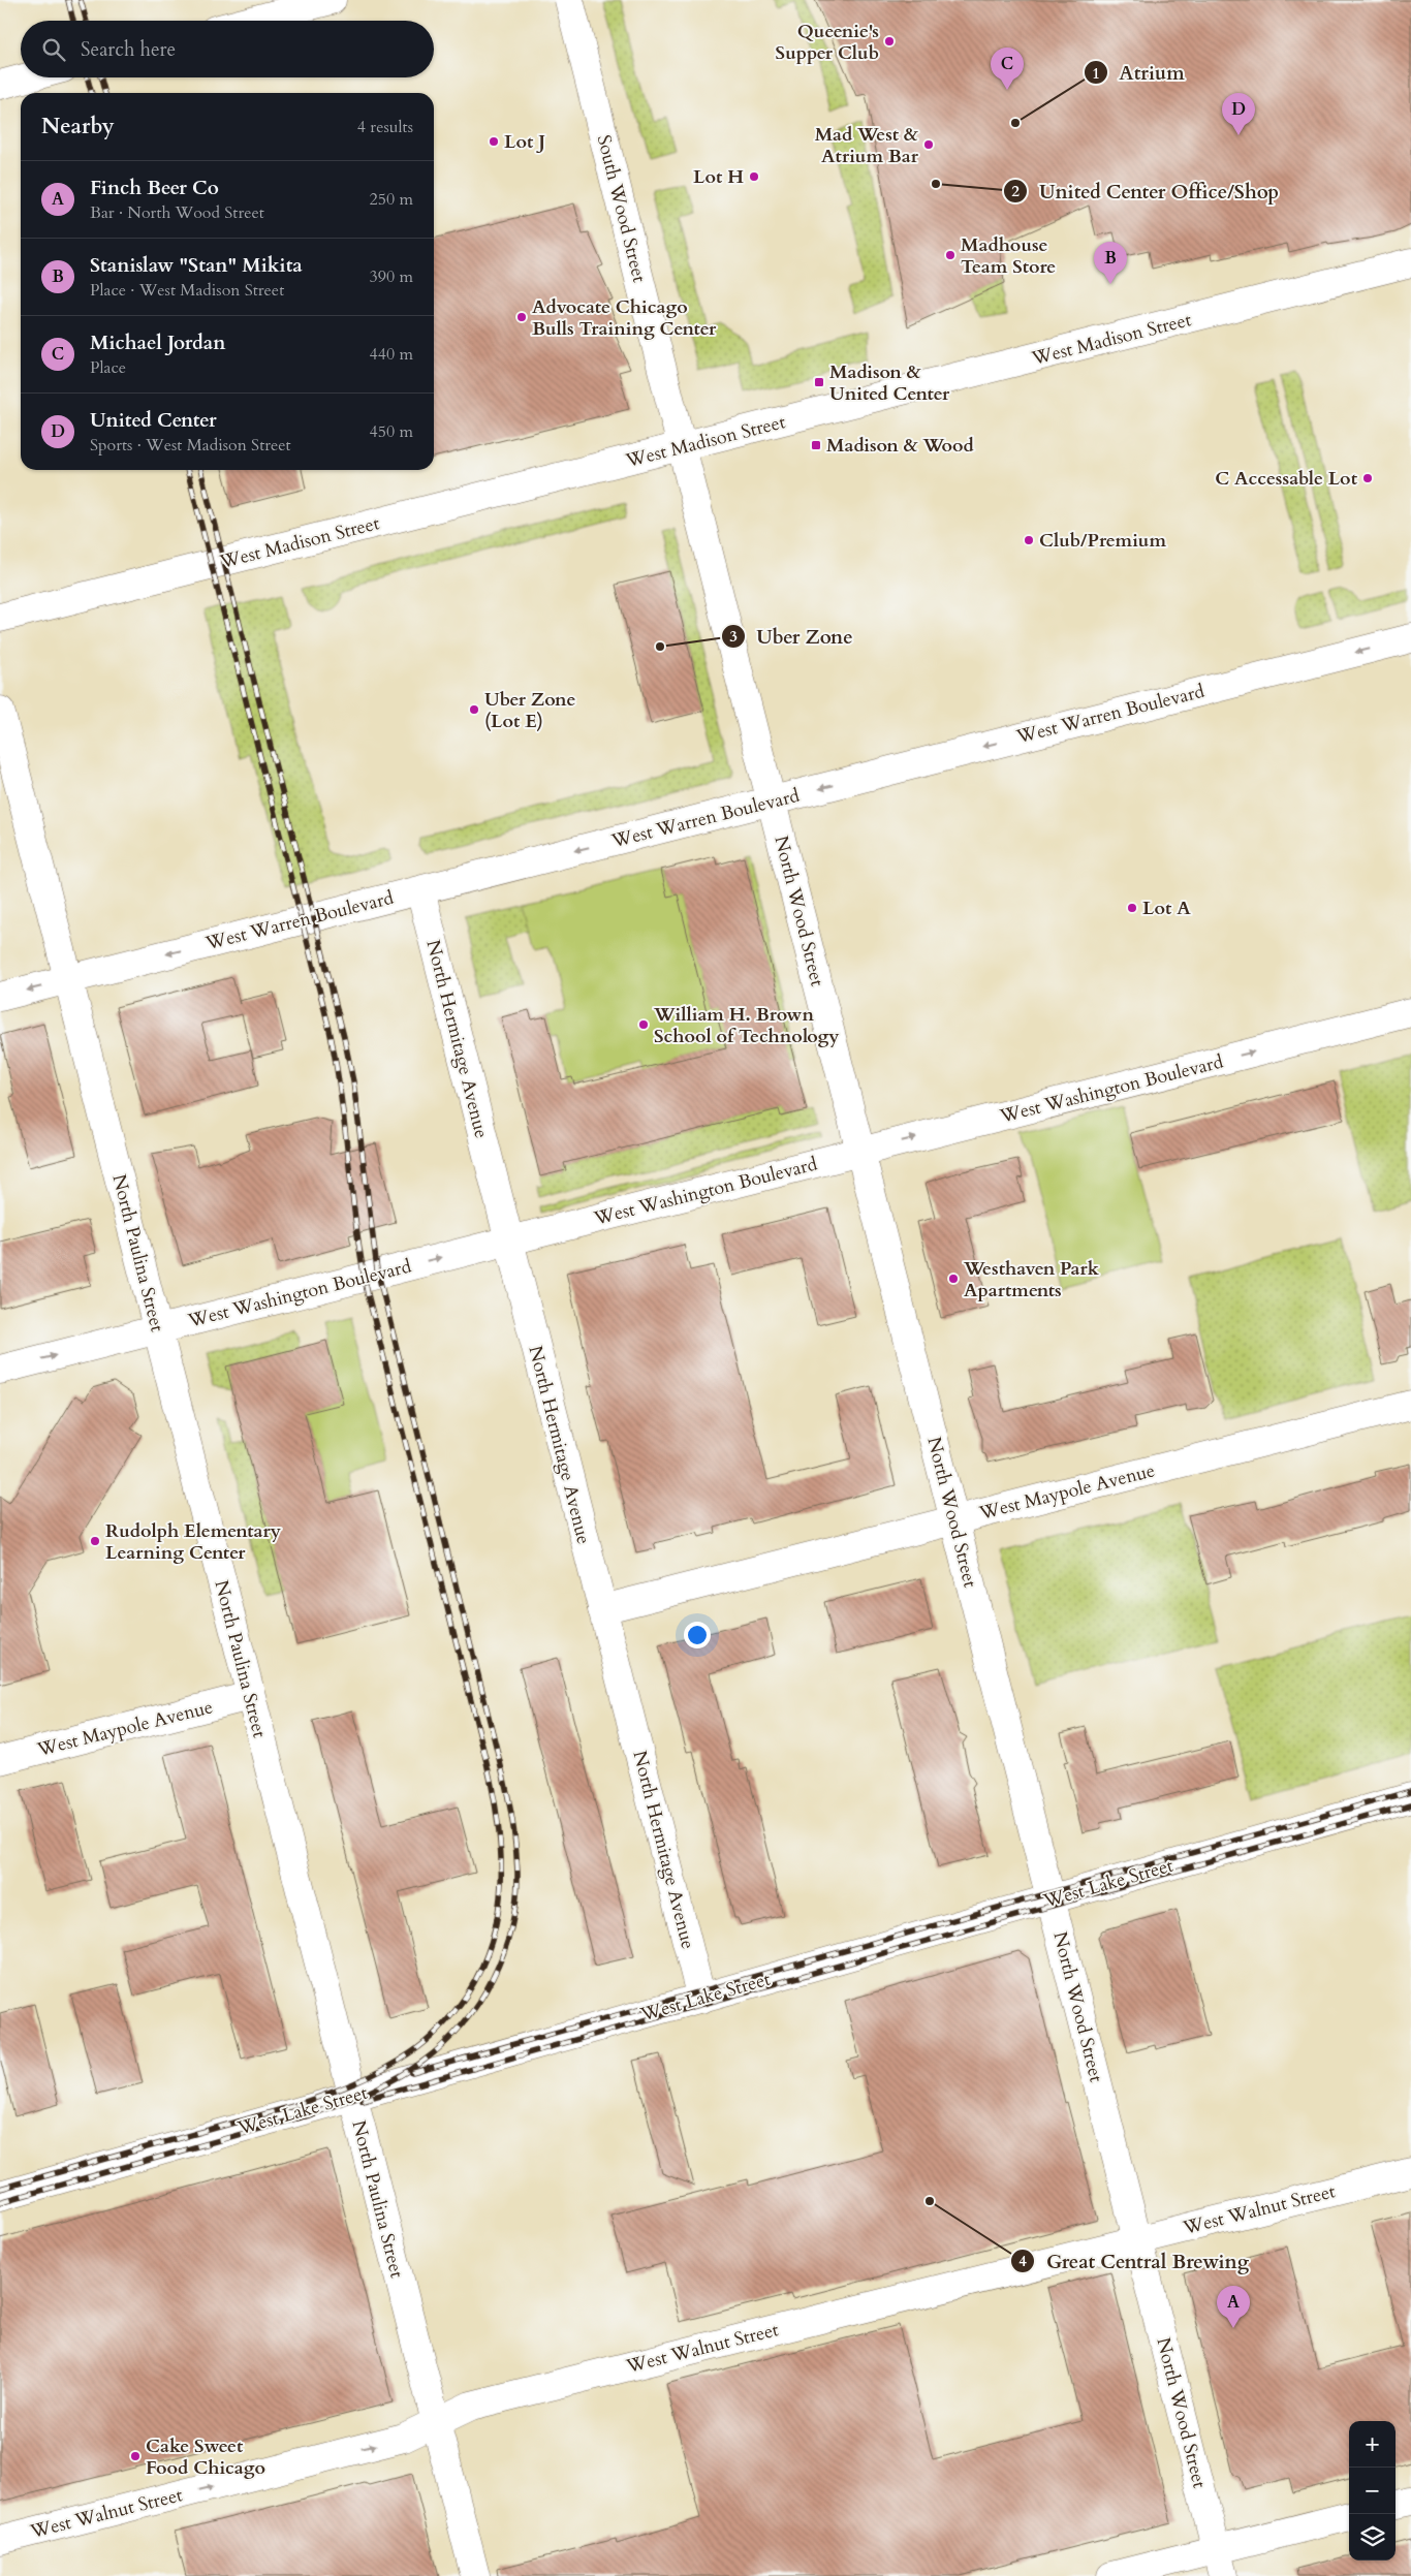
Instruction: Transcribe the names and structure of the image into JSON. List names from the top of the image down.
{
  "streets": {
    "street": [
      "South Wood Street",
      "West Madison Street",
      "West Warren Boulevard",
      "North Wood Street",
      "North Hermitage Avenue",
      "West Washington Boulevard",
      "North Paulina Street",
      "West Maypole Avenue",
      "West Lake Street",
      "West Walnut Street"
    ]
  },
  "crossings": [
    ["South Wood Street", "West Madison Street"],
    ["South Wood Street", "North Wood Street"],
    ["West Madison Street", "North Wood Street"],
    ["West Warren Boulevard", "North Wood Street"],
    ["West Warren Boulevard", "North Hermitage Avenue"],
    ["West Warren Boulevard", "North Paulina Street"],
    ["North Wood Street", "West Washington Boulevard"],
    ["North Wood Street", "West Maypole Avenue"],
    ["North Wood Street", "West Lake Street"],
    ["North Wood Street", "West Walnut Street"],
    ["North Hermitage Avenue", "West Washington Boulevard"],
    ["North Hermitage Avenue", "West Maypole Avenue"],
    ["North Hermitage Avenue", "West Lake Street"],
    ["West Washington Boulevard", "North Paulina Street"],
    ["North Paulina Street", "West Maypole Avenue"],
    ["North Paulina Street", "West Lake Street"],
    ["North Paulina Street", "West Walnut Street"]
  ],
  "one_way": ["West Warren Boulevard", "West Washington Boulevard"],
  "places": {
    "other": [
      "Queenie's Supper Club",
      "Atrium",
      "Lot J",
      "Mad West & Atrium Bar",
      "Lot H",
      "United Center Office/Shop",
      "Madhouse Team Store",
      "Advocate Chicago Bulls Training Center",
      "C Accessable Lot",
      "Club/Premium",
      "Uber Zone",
      "Uber Zone (Lot E)",
      "Lot A",
      "William H. Brown School of Technology",
      "Westhaven Park Apartments",
      "Rudolph Elementary Learning Center",
      "Great Central Brewing",
      "Cake Sweet Food Chicago"
    ],
    "transit": ["Madison & United Center", "Madison & Wood"]
  },
  "page": {
    "search": "Search here",
    "pins": [
      "C",
      "D",
      "B",
      "A"
    ],
    "heading": ["Nearby", "4 results"],
    "list": [
      {
        "mark": "A",
        "name": "Finch Beer Co",
        "note": "Bar · North Wood Street",
        "value": "250 m"
      },
      {
        "mark": "B",
        "name": "Stanislaw \"Stan\" Mikita",
        "note": "Place · West Madison Street",
        "value": "390 m"
      },
      {
        "mark": "C",
        "name": "Michael Jordan",
        "note": "Place",
        "value": "440 m"
      },
      {
        "mark": "D",
        "name": "United Center",
        "note": "Sports · West Madison Street",
        "value": "450 m"
      }
    ],
    "map_buttons": ["+", "−"]
  }
}
